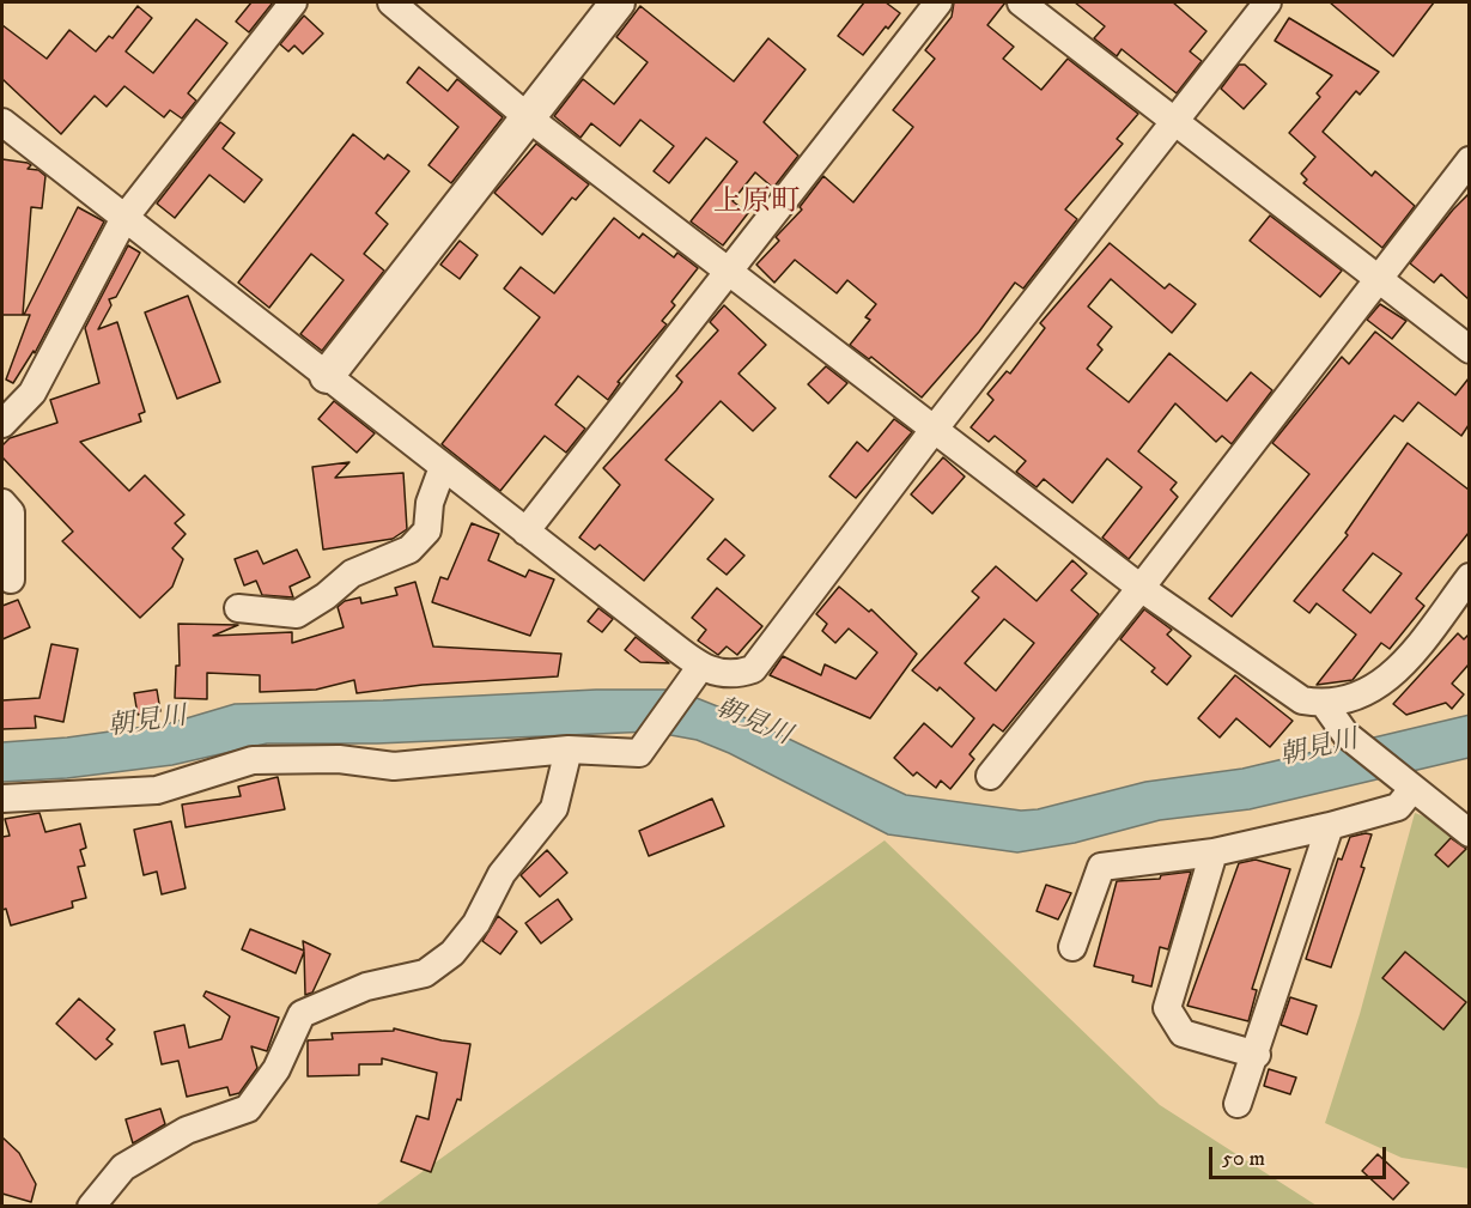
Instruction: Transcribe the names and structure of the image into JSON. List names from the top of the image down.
{
  "districts": ["上原町"],
  "water": ["朝見川"],
  "scale_bar": "50 m"
}
